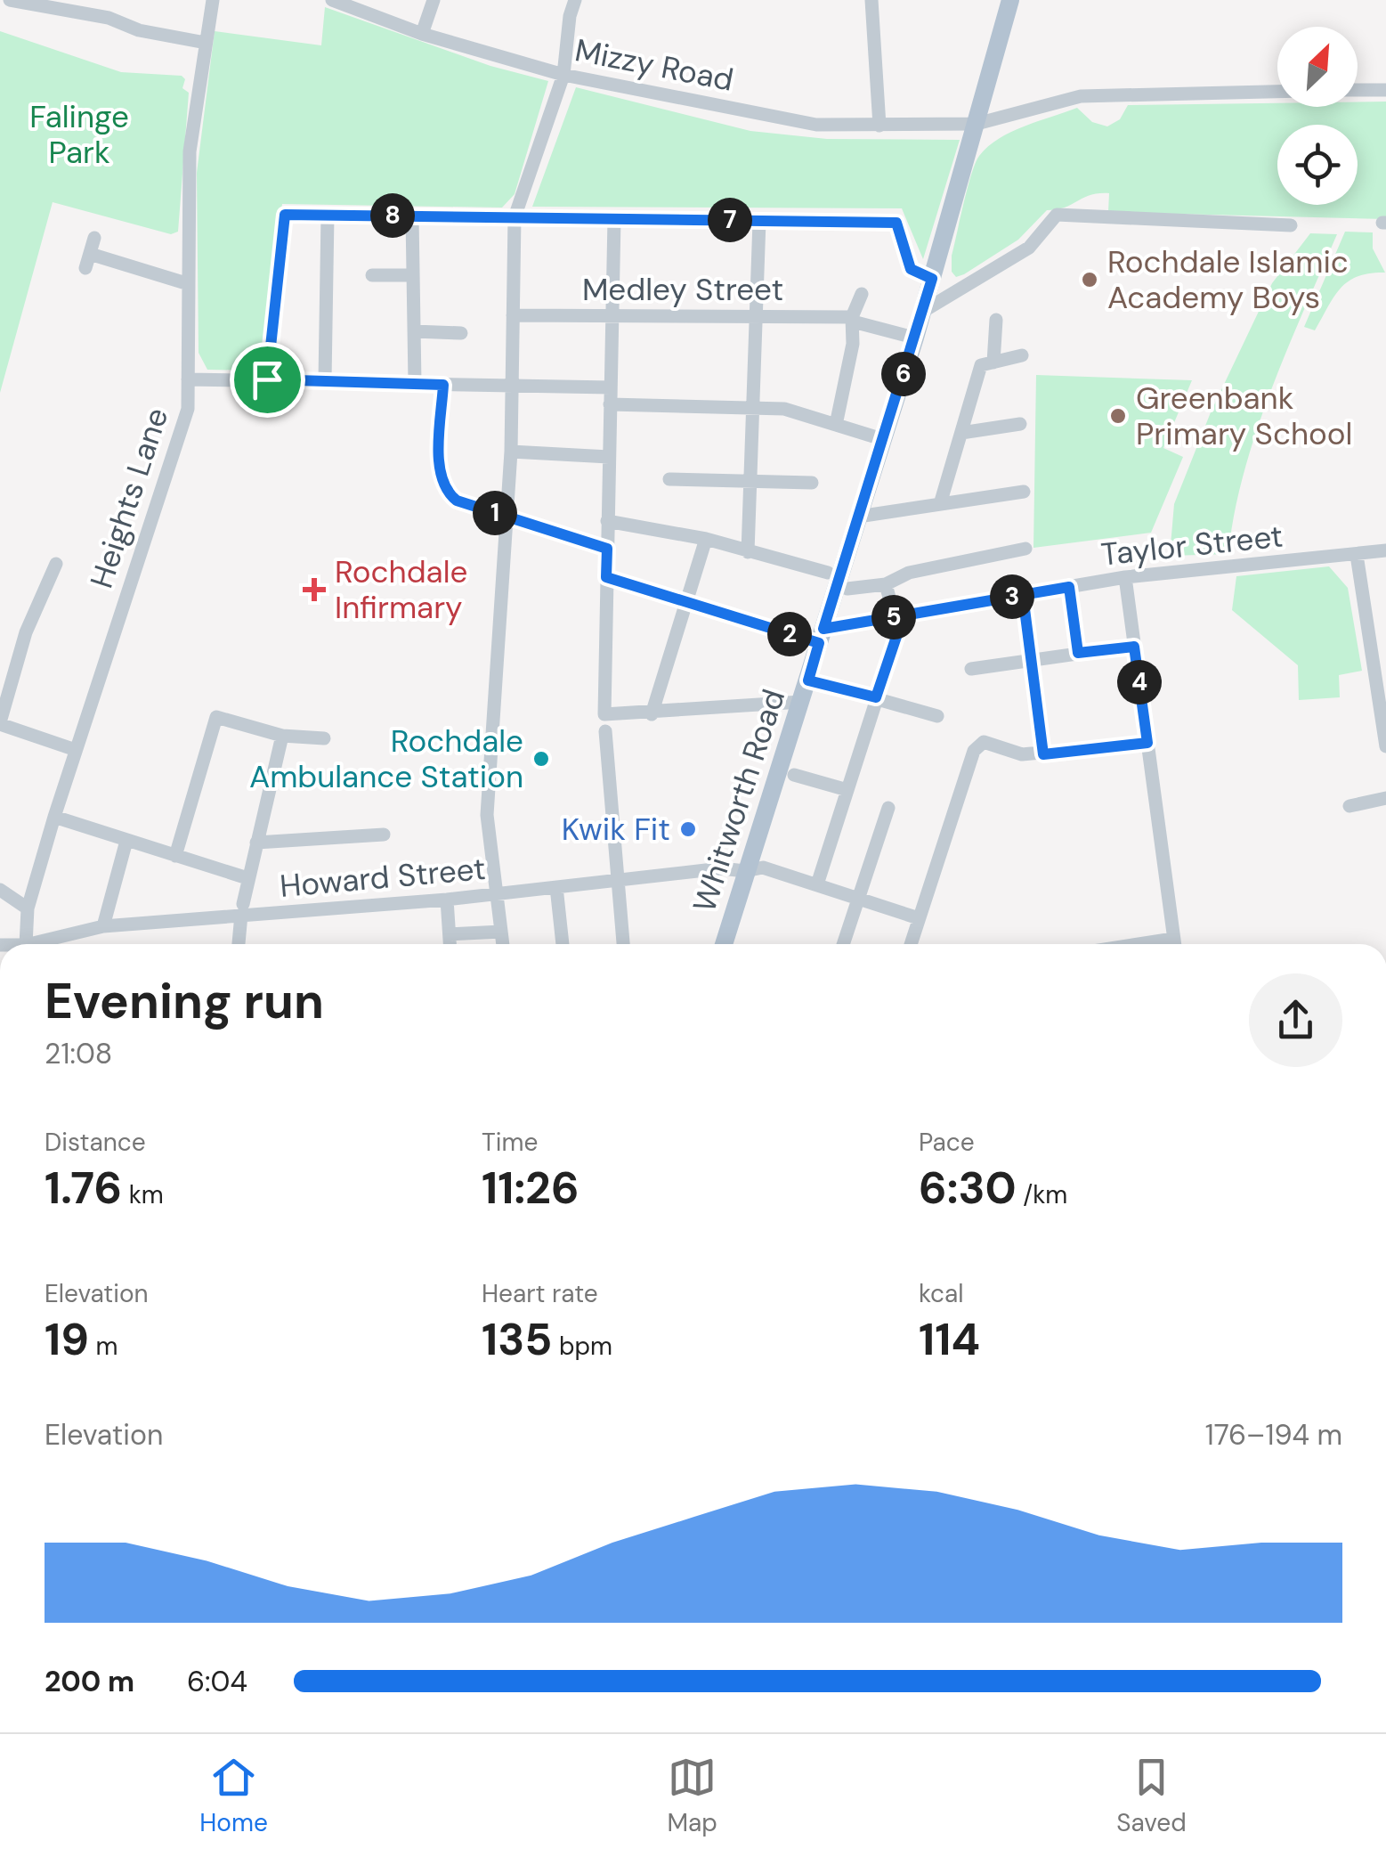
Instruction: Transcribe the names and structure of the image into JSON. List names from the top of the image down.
{
  "streets": {
    "main road": ["Whitworth Road"],
    "street": [
      "Mizzy Road",
      "Medley Street",
      "Heights Lane",
      "Taylor Street",
      "Howard Street"
    ]
  },
  "crossings": [
    ["Mizzy Road", "Whitworth Road"],
    ["Taylor Street", "Whitworth Road"],
    ["Whitworth Road", "Howard Street"]
  ],
  "parks": ["Falinge Park"],
  "places": {
    "other": [
      "Rochdale Islamic Academy Boys",
      "Greenbank Primary School",
      "Rochdale Ambulance Station",
      "Kwik Fit"
    ],
    "health": ["Rochdale Infirmary"]
  },
  "north": "top right",
  "page": {
    "pins": [
      "8",
      "7",
      "6",
      "1",
      "3",
      "5",
      "2",
      "4"
    ],
    "heading": ["Evening run", "21:08"],
    "stats": [
      ["Distance", "1.76 km"],
      ["Time", "11:26"],
      ["Pace", "6:30 /km"],
      ["Elevation", "19 m"],
      ["Heart rate", "135 bpm"],
      ["kcal", "114"]
    ],
    "chart": ["Elevation", "176–194 m"],
    "list": [
      {
        "name": "200 m",
        "note": "6:04"
      }
    ],
    "tabs": ["Home", "Map", "Saved"]
  }
}
